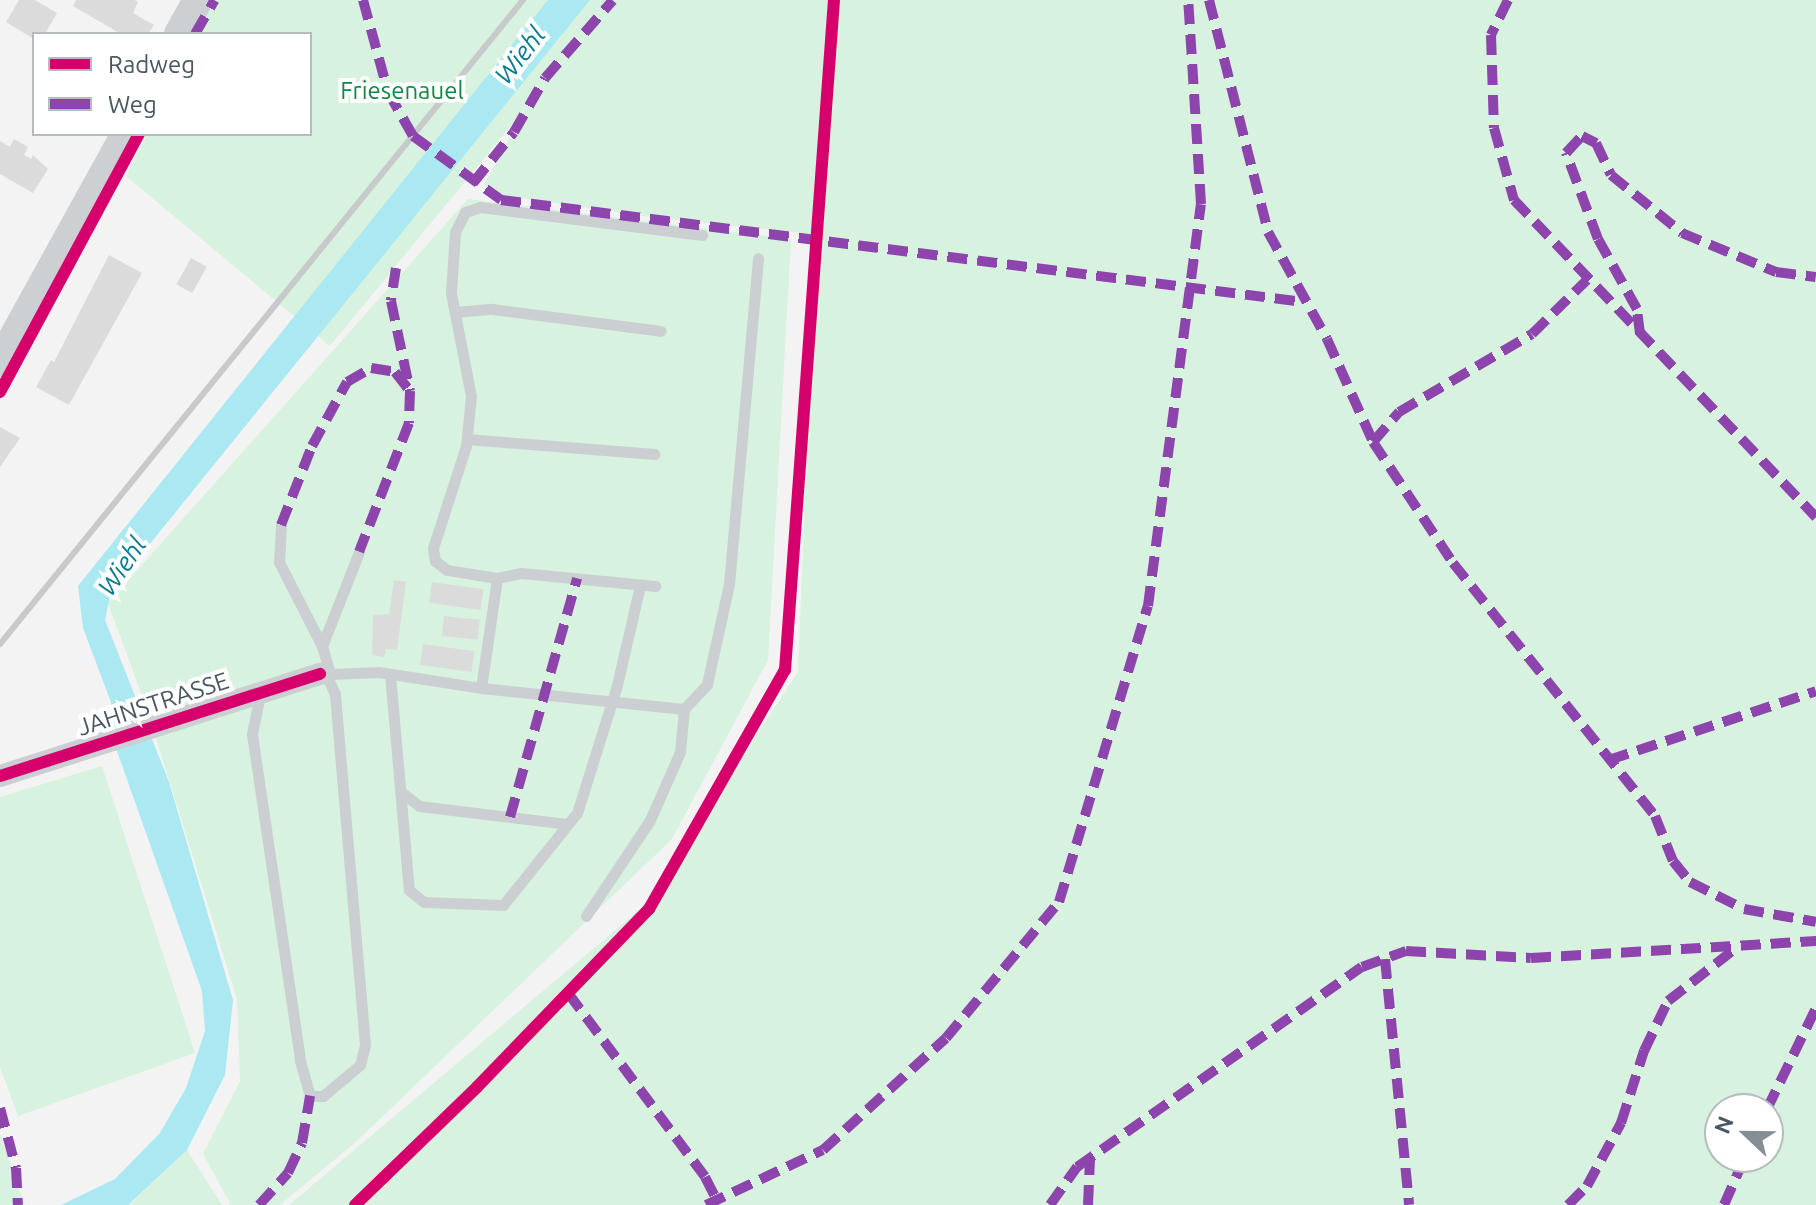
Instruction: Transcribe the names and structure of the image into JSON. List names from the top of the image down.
{
  "streets": {
    "street": ["JAHNSTRASSE"]
  },
  "water": ["Wiehl"],
  "parks": ["Friesenauel"],
  "legend": ["Radweg", "Weg"],
  "north": "left"
}
